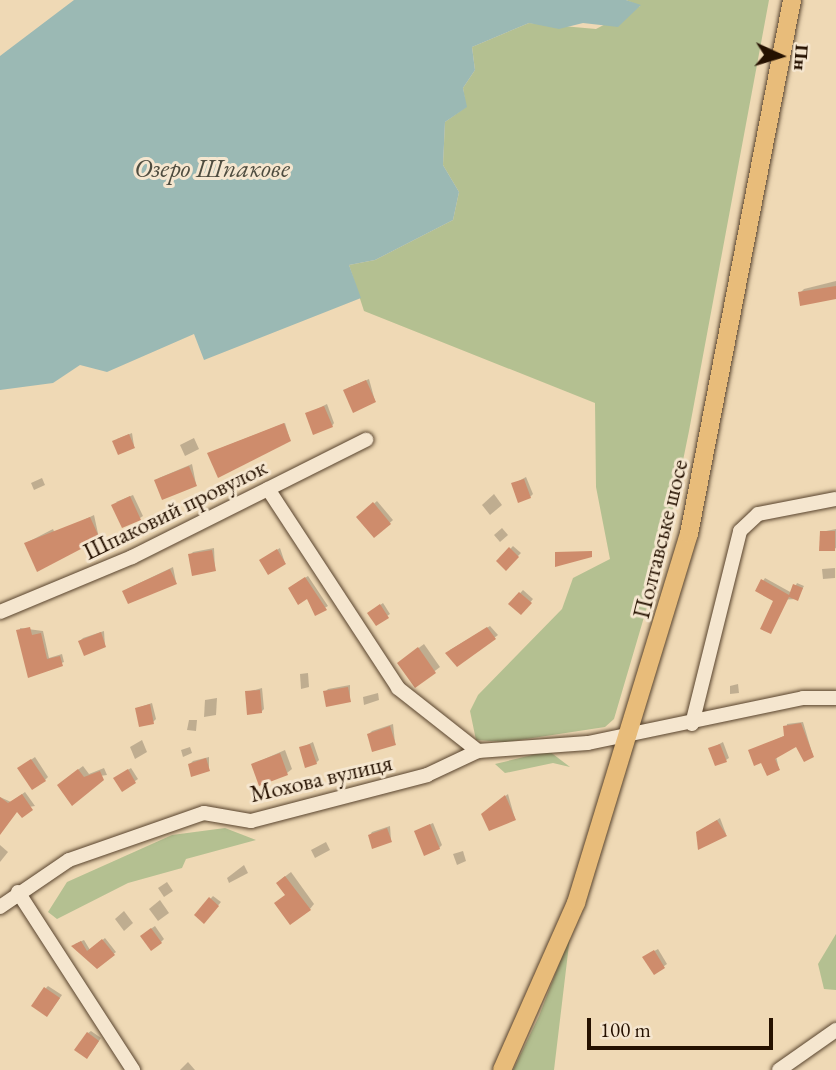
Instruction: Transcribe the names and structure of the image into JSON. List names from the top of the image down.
{
  "streets": {
    "main road": ["Полтавське шосе"],
    "street": ["Шпаковий провулок", "Мохова вулиця"]
  },
  "crossings": [
    ["Полтавське шосе", "Мохова вулиця"]
  ],
  "water": ["Озеро Шпакове"],
  "scale_bar": "100 m",
  "north": "right"
}
